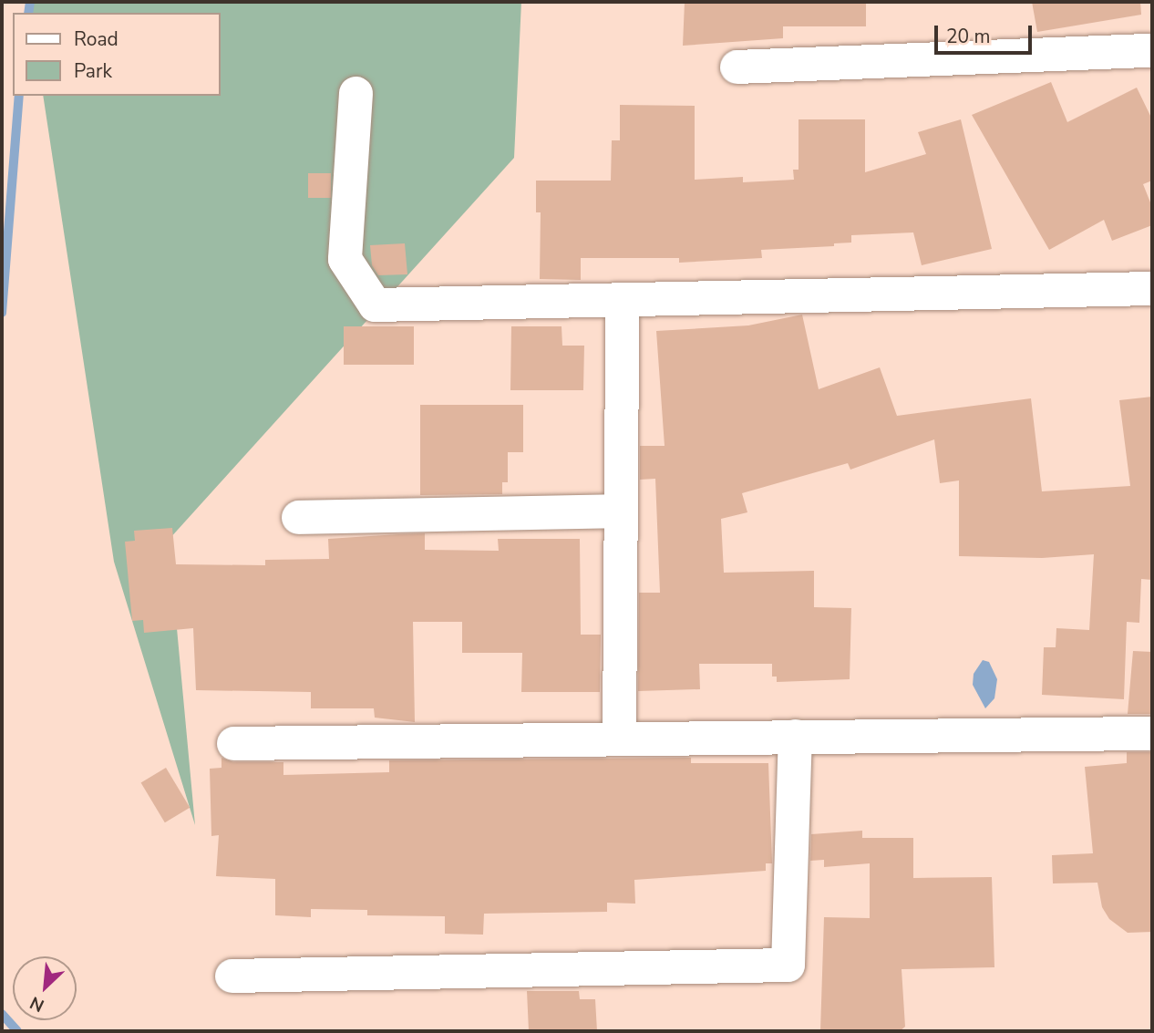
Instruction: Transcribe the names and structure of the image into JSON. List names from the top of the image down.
{
  "legend": ["Road", "Park"],
  "scale_bar": "20 m",
  "north": "bottom left"
}
